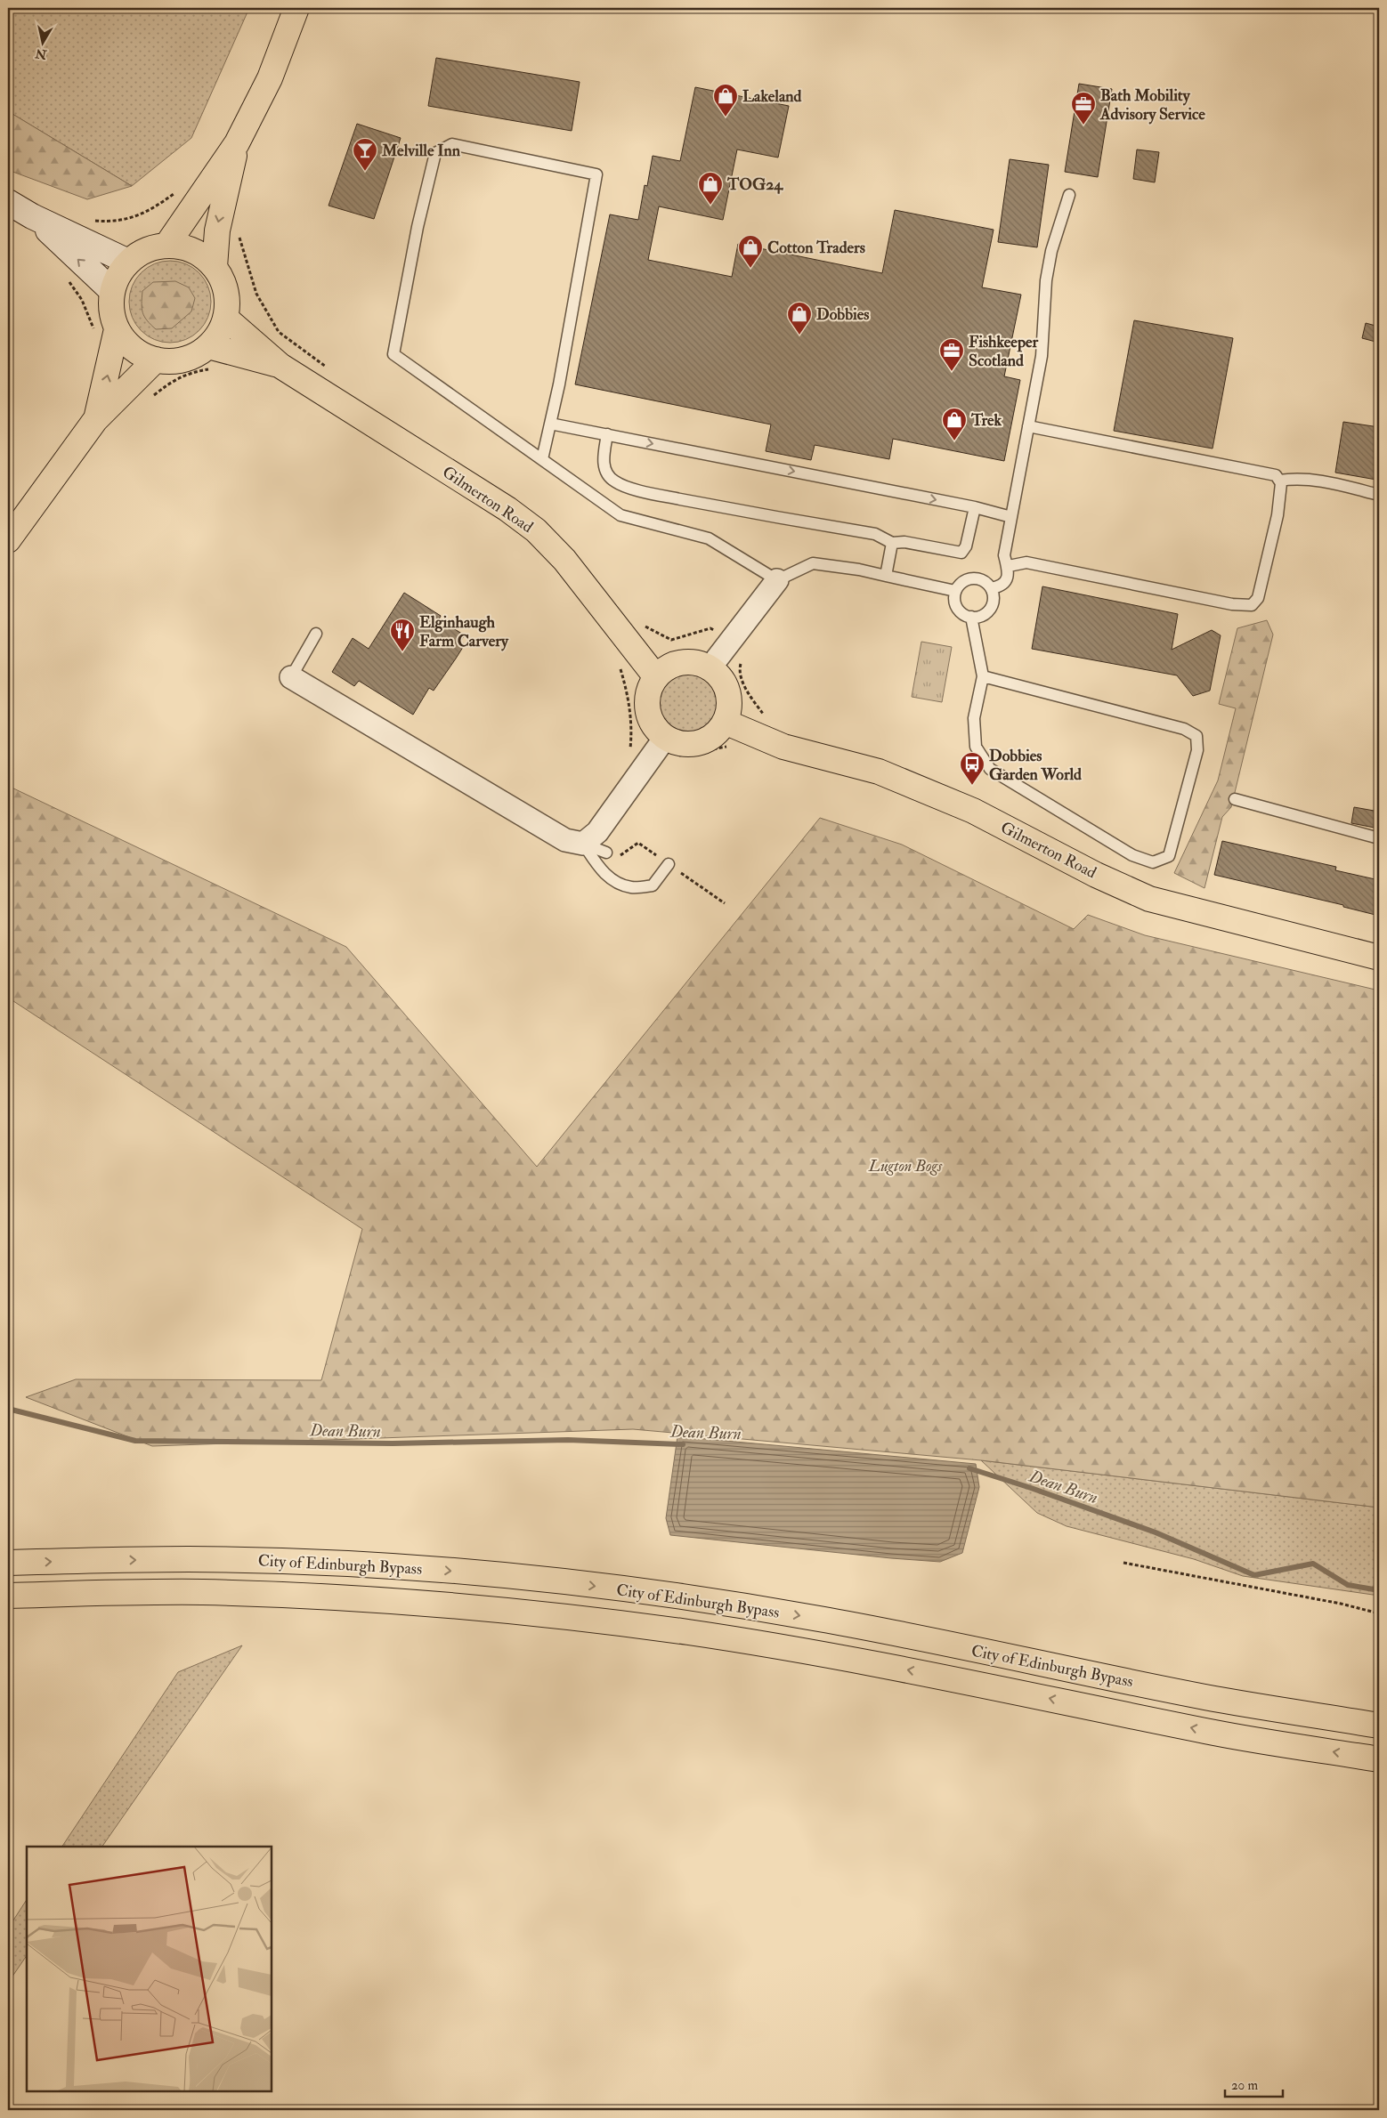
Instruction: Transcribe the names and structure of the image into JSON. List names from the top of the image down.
{
  "streets": {
    "main road": ["Gilmerton Road", "City of Edinburgh Bypass"]
  },
  "water": ["Dean Burn"],
  "parks": ["Lugton Bogs"],
  "places": {
    "shop": [
      "Lakeland",
      "TOG24",
      "Cotton Traders",
      "Dobbies",
      "Trek"
    ],
    "office": ["Bath Mobility Advisory Service", "Fishkeeper Scotland"],
    "bar": ["Melville Inn"],
    "restaurant": ["Elginhaugh Farm Carvery"],
    "bus stop": ["Dobbies Garden World"]
  },
  "scale_bar": "20 m",
  "north": "bottom"
}
